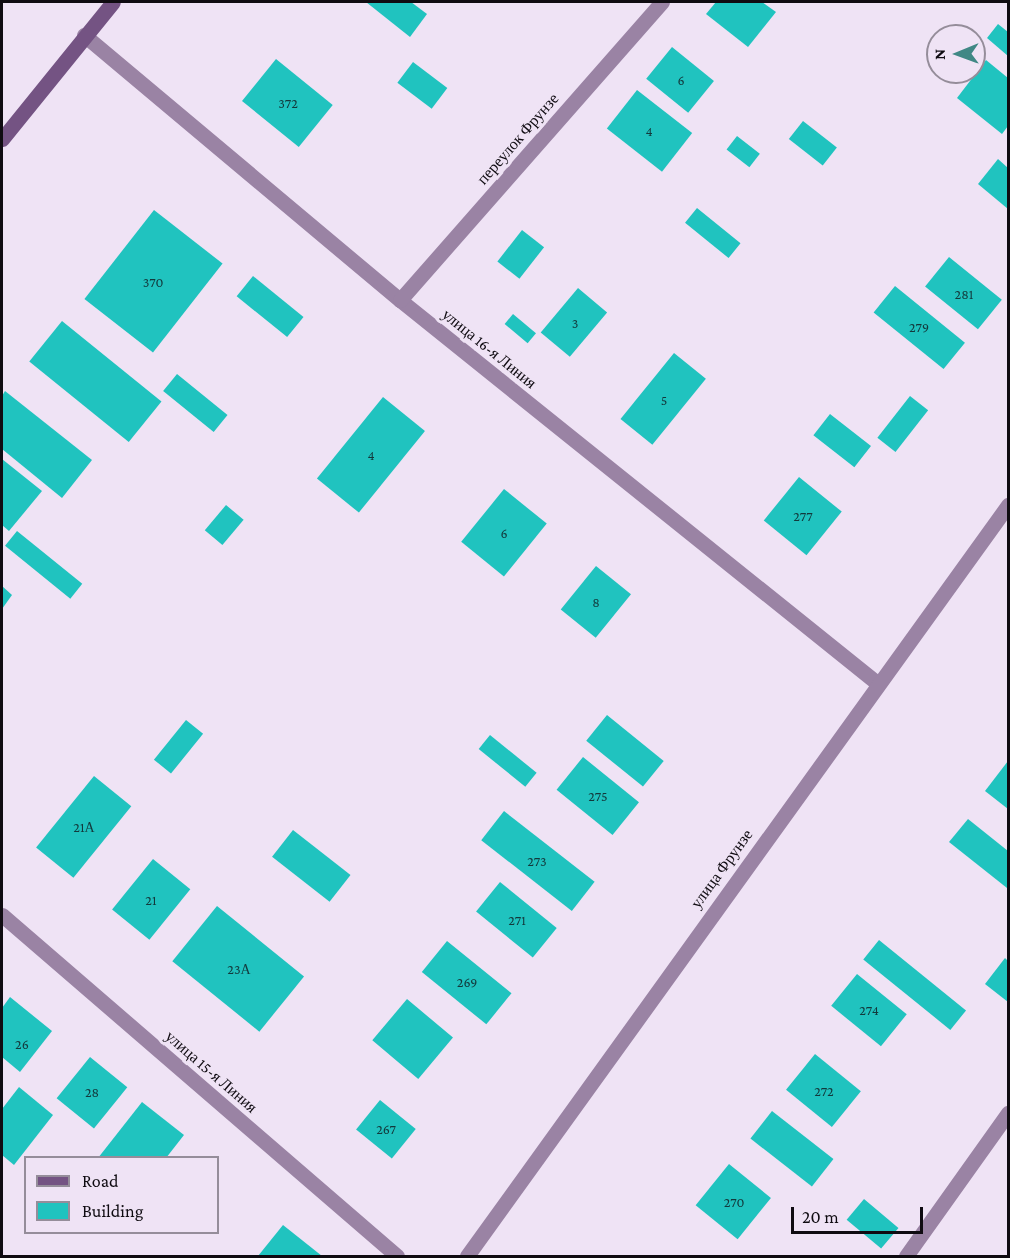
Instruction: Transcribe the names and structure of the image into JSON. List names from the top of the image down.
{
  "streets": {
    "street": [
      "переулок Фрунзе",
      "улица 16-я Линия",
      "улица Фрунзе",
      "улица 15-я Линия"
    ]
  },
  "crossings": [
    ["переулок Фрунзе", "улица 16-я Линия"],
    ["улица 16-я Линия", "улица Фрунзе"]
  ],
  "house_numbers": [
    "6",
    "372",
    "4",
    "370",
    "281",
    "3",
    "279",
    "5",
    "4",
    "277",
    "6",
    "8",
    "275",
    "21А",
    "273",
    "21",
    "271",
    "23А",
    "269",
    "274",
    "26",
    "272",
    "28",
    "267",
    "270"
  ],
  "legend": ["Road", "Building"],
  "scale_bar": "20 m",
  "north": "left"
}
